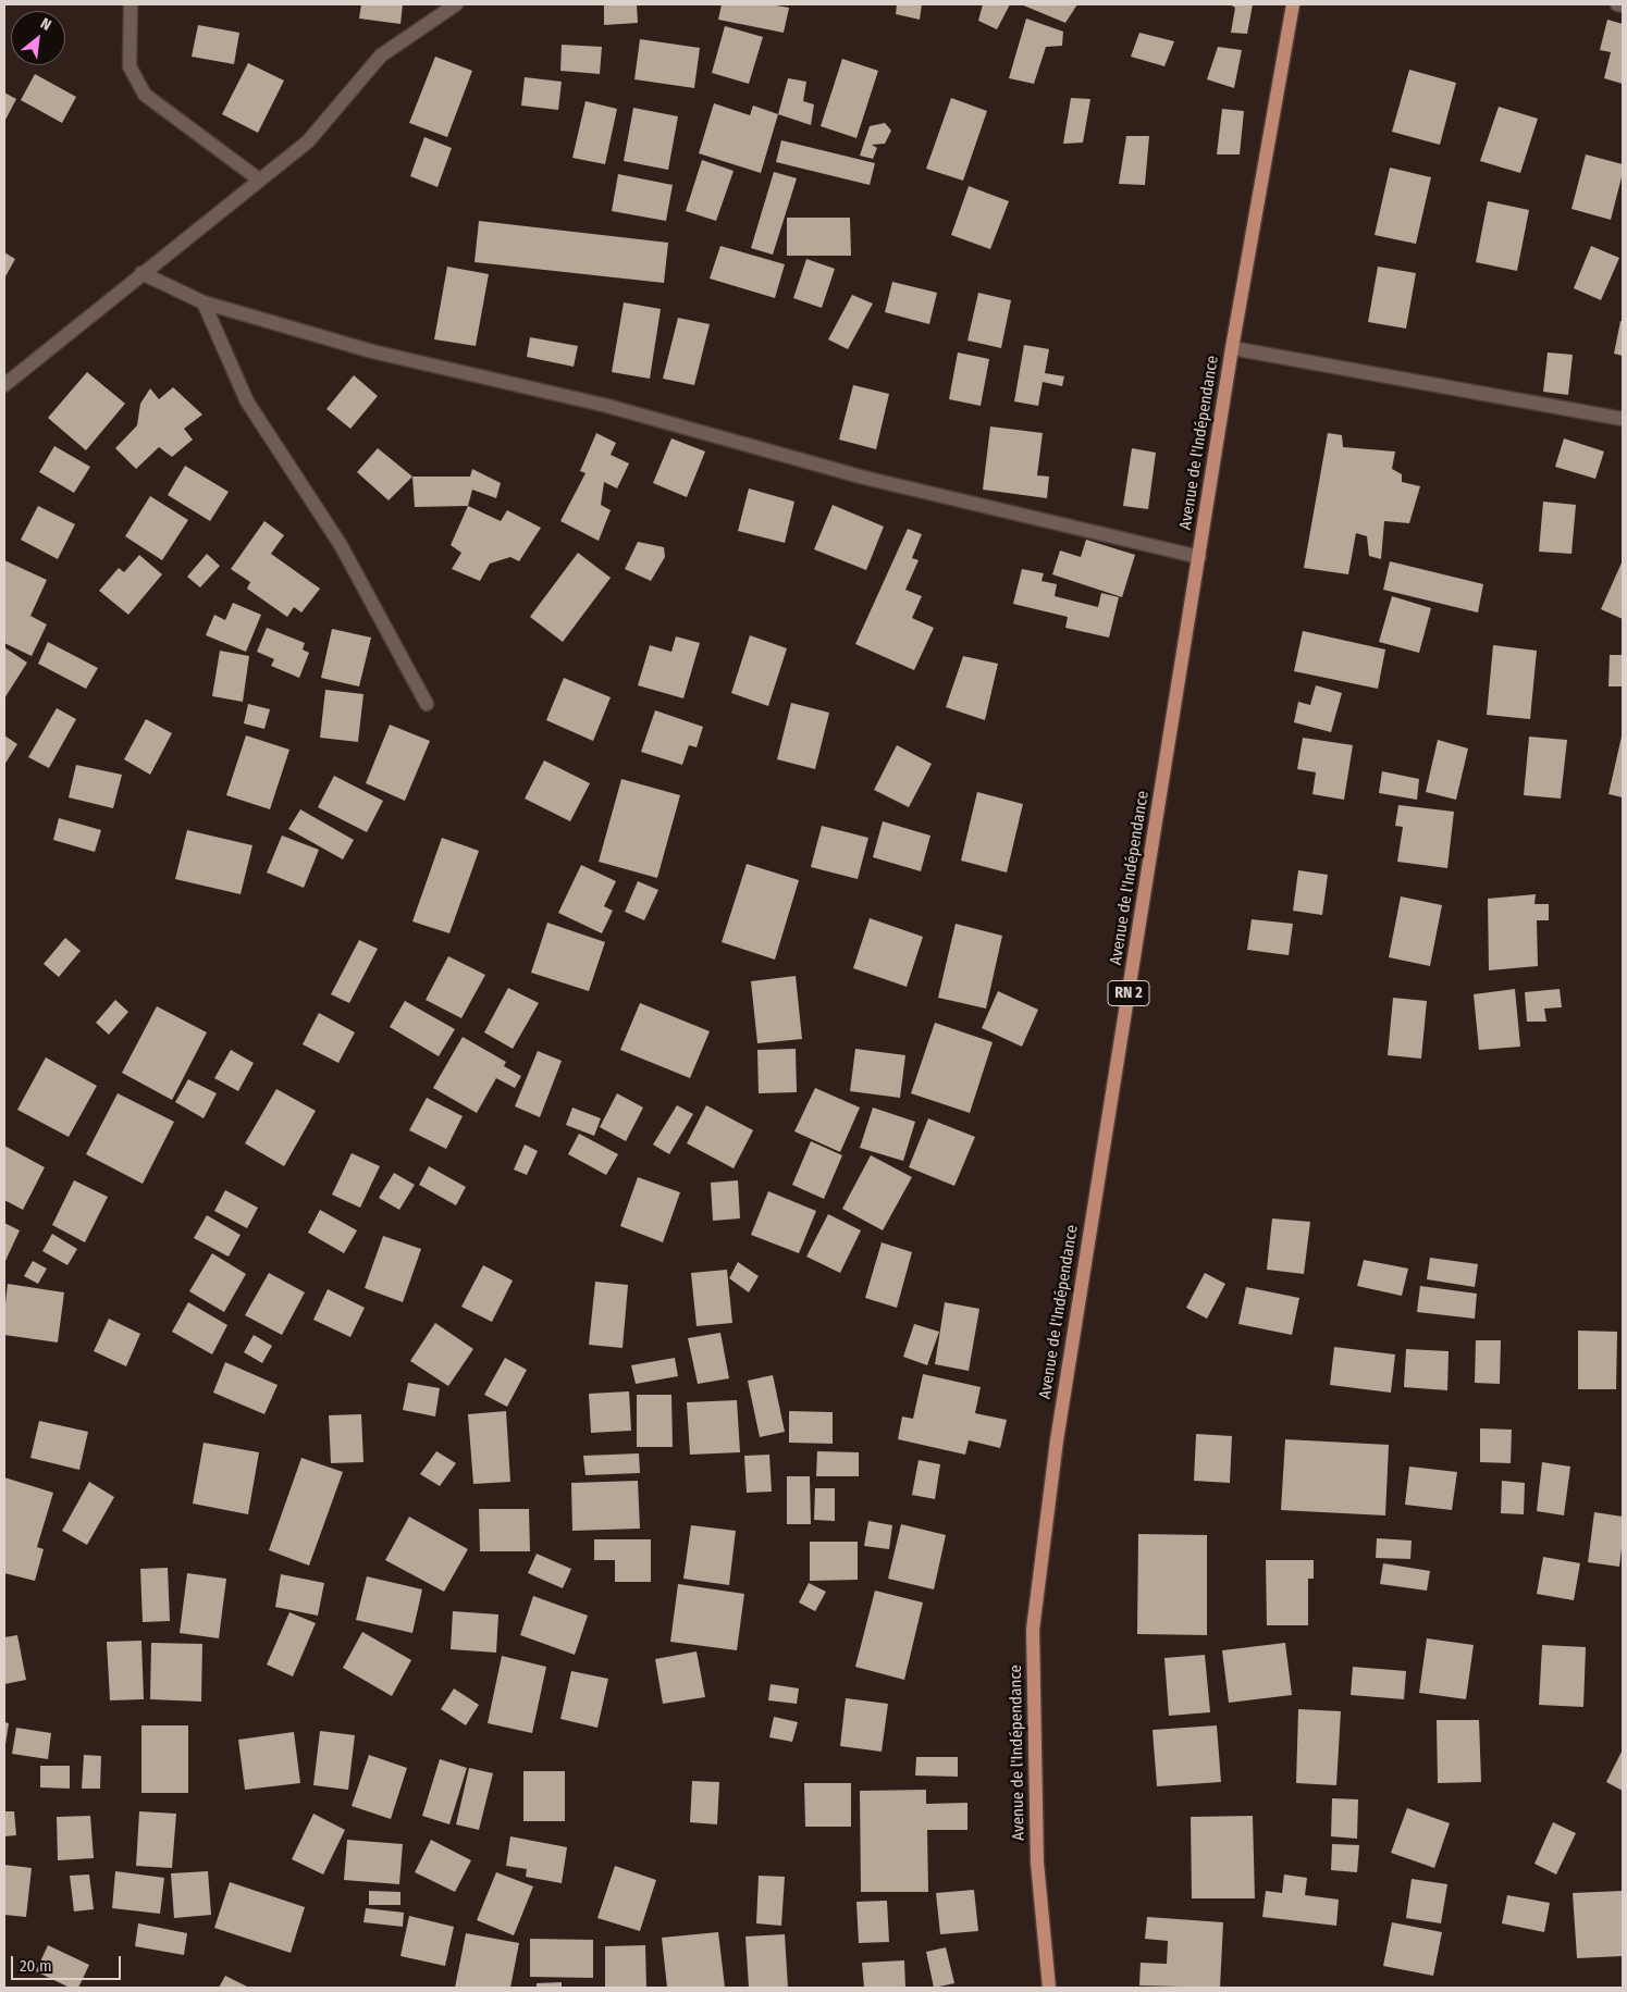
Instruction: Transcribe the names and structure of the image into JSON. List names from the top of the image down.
{
  "streets": {
    "main road": ["Avenue de l'Indépendance", "RN 2"]
  },
  "scale_bar": "20 m",
  "north": "top right"
}
